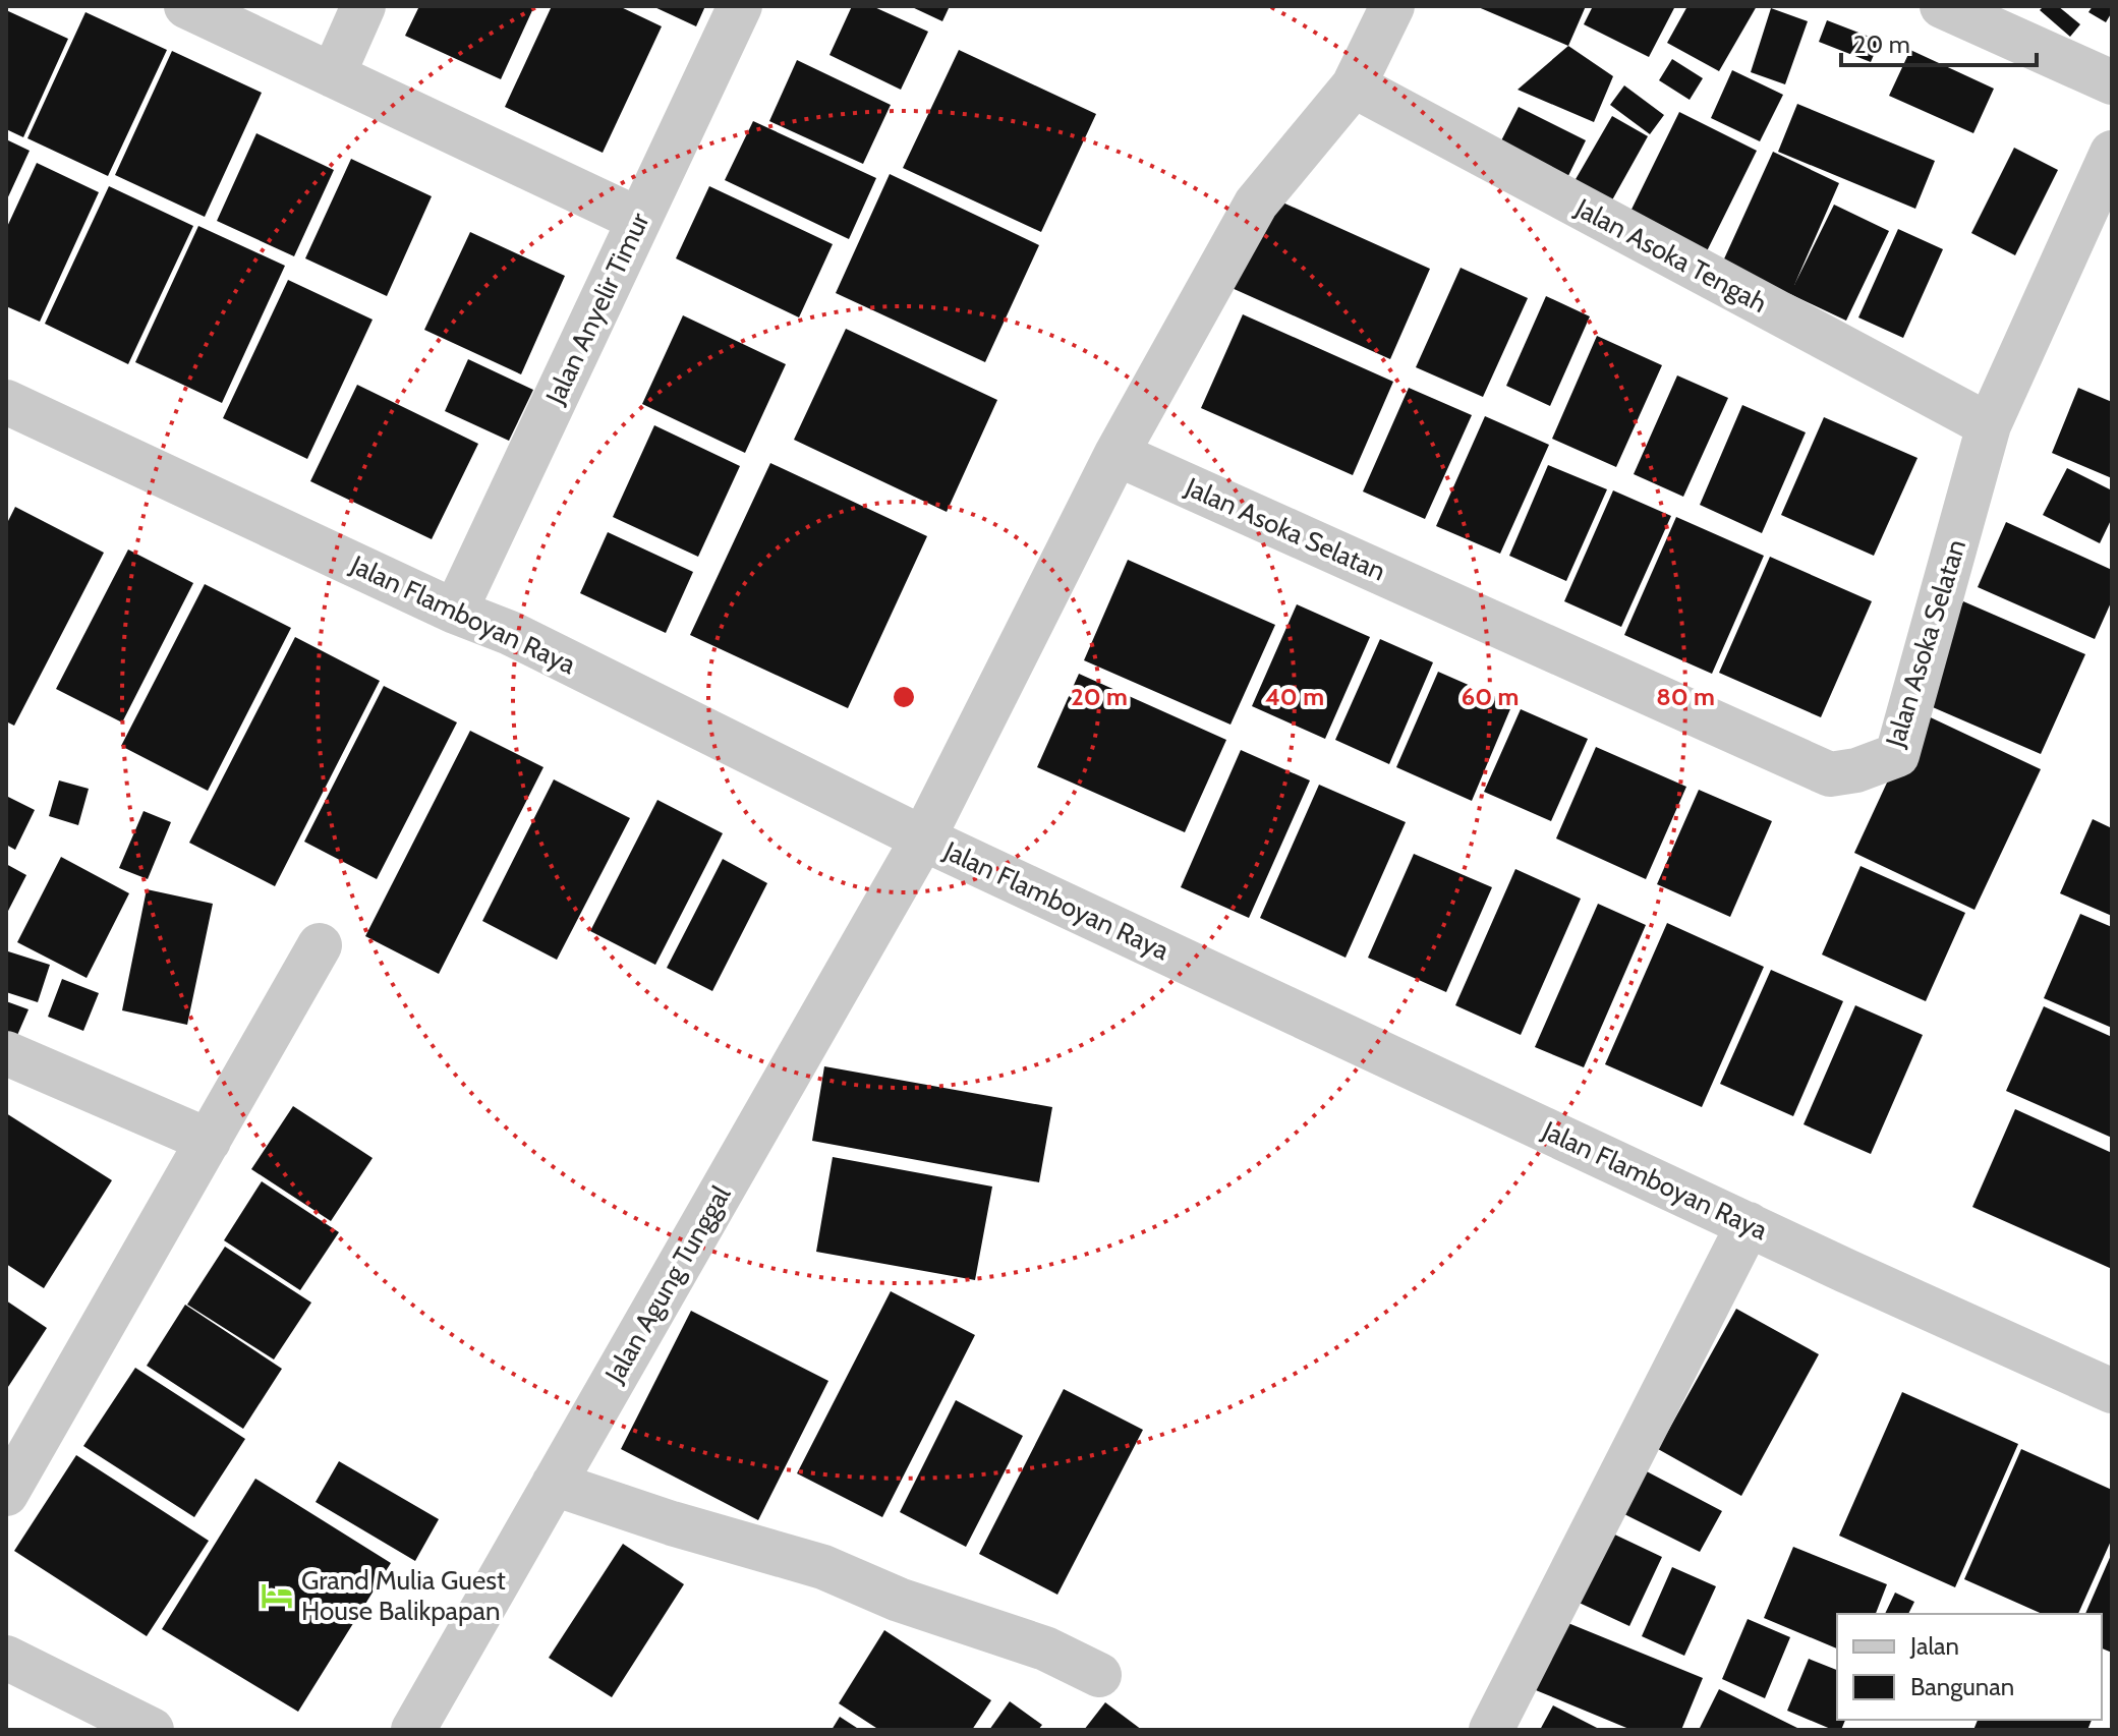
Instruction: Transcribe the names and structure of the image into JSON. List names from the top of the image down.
{
  "streets": {
    "street": [
      "Jalan Asoka Tengah",
      "Jalan Anyelir Timur",
      "Jalan Asoka Selatan",
      "Jalan Flamboyan Raya",
      "Jalan Agung Tunggal"
    ]
  },
  "crossings": [
    ["Jalan Asoka Tengah", "Jalan Asoka Selatan"],
    ["Jalan Asoka Tengah", "Jalan Agung Tunggal"],
    ["Jalan Anyelir Timur", "Jalan Flamboyan Raya"],
    ["Jalan Asoka Selatan", "Jalan Agung Tunggal"],
    ["Jalan Flamboyan Raya", "Jalan Agung Tunggal"]
  ],
  "places": {
    "hotel": ["Grand Mulia Guest House Balikpapan"]
  },
  "legend": ["Jalan", "Bangunan"],
  "scale_bar": "20 m",
  "rings": [
    "20 m",
    "40 m",
    "60 m",
    "80 m"
  ]
}
